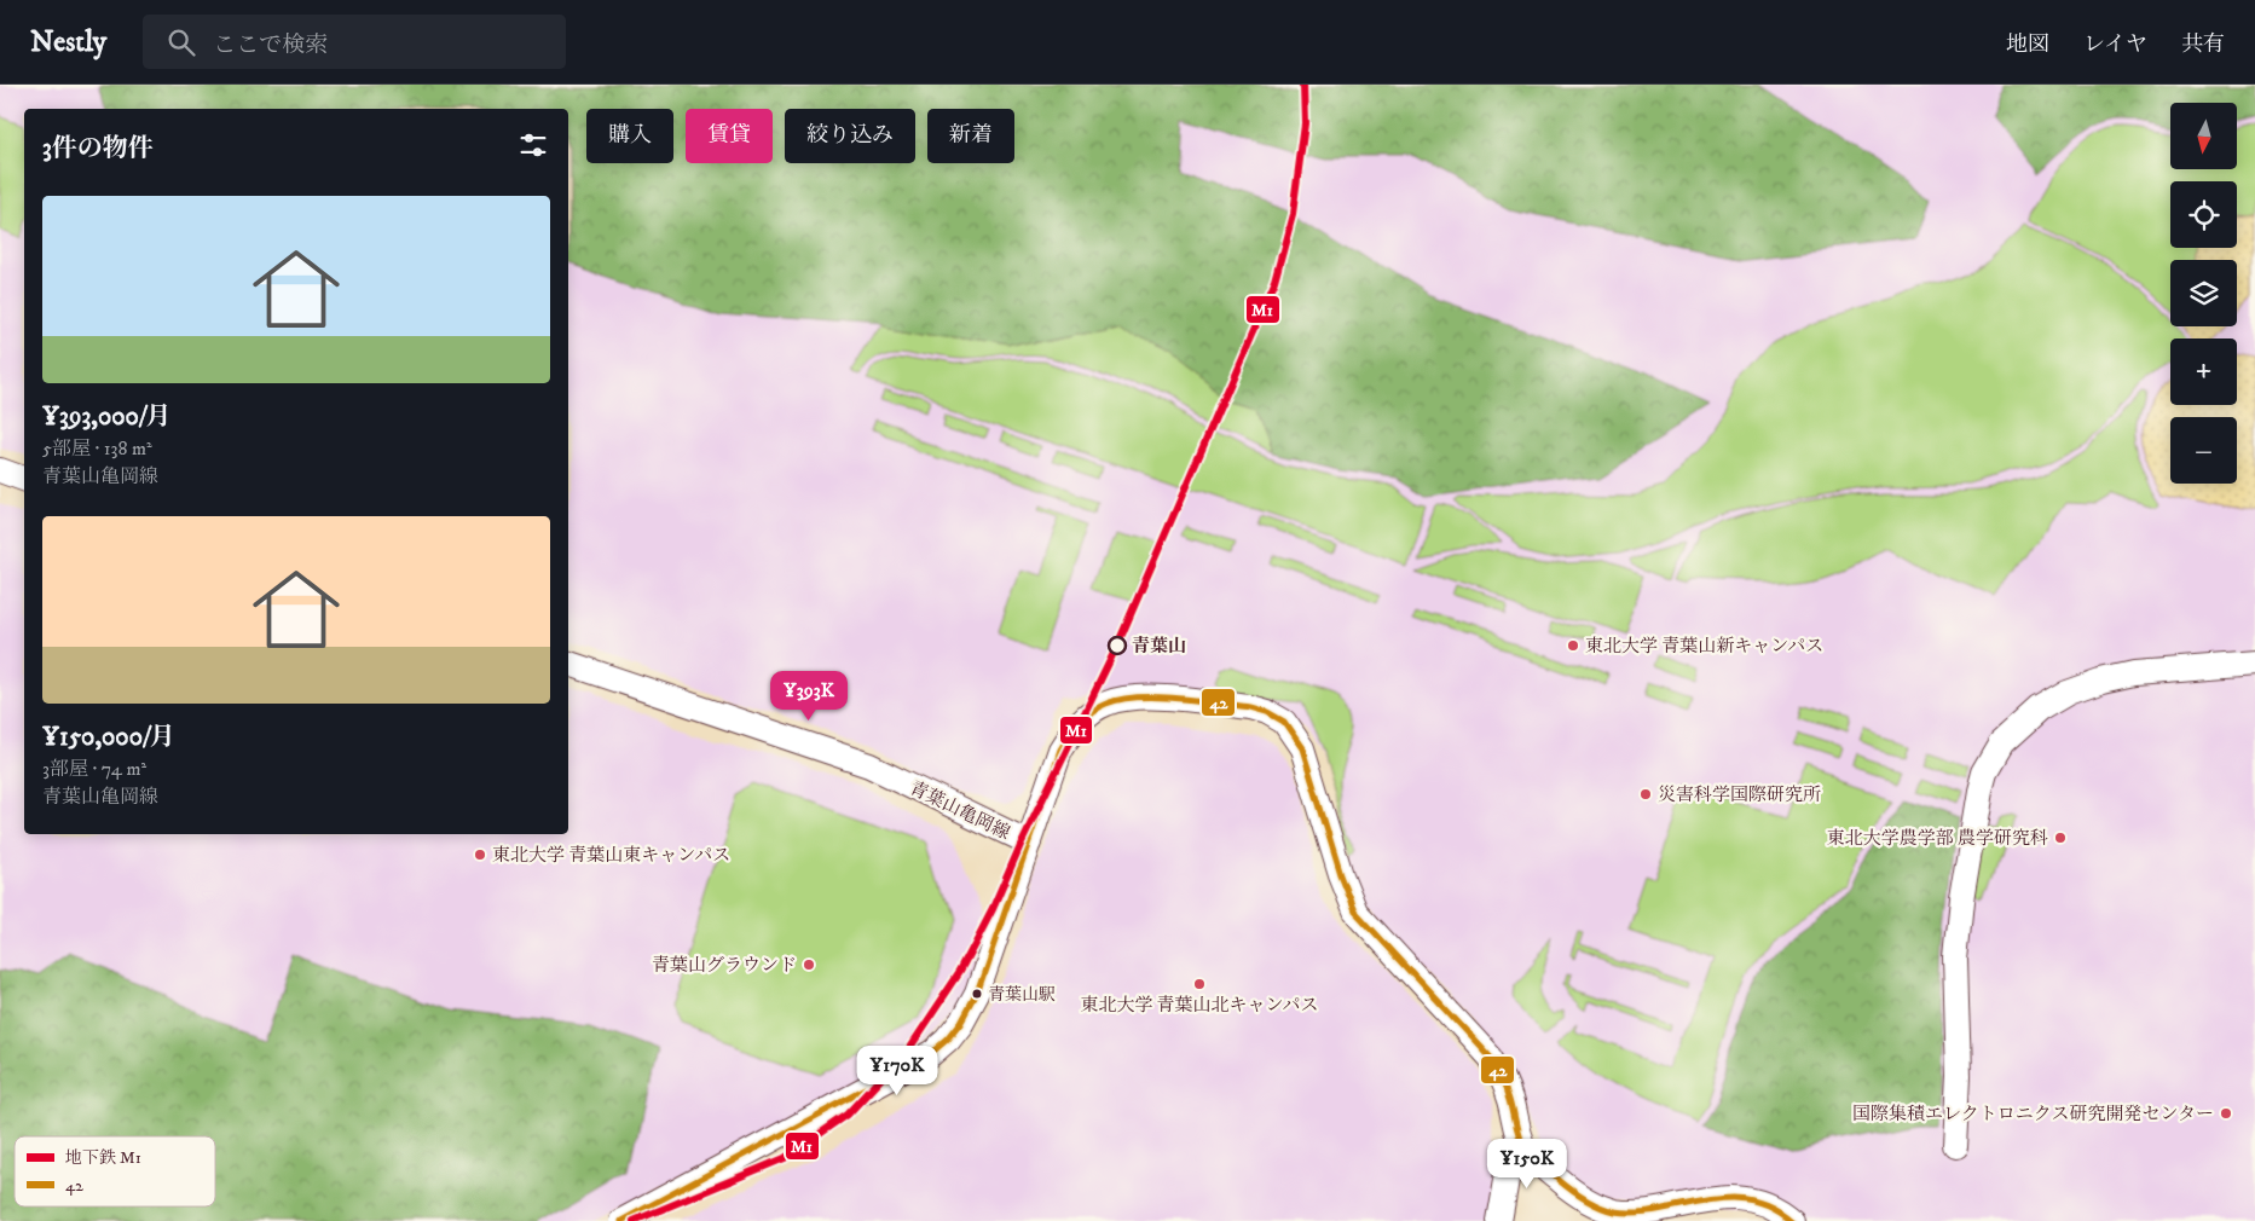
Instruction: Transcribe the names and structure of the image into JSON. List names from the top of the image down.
{
  "streets": {
    "street": ["青葉山亀岡線"]
  },
  "places": [
    "青葉山",
    "東北大学 青葉山新キャンパス",
    "災害科学国際研究所",
    "東北大学農学部 農学研究科",
    "東北大学 青葉山東キャンパス",
    "青葉山グラウンド",
    "東北大学 青葉山北キャンパス",
    "青葉山駅",
    "国際集積エレクトロニクス研究開発センター"
  ],
  "lines": ["metro line M1", "transit line 42"],
  "legend": ["地下鉄 M1", "42"],
  "north": "bottom",
  "page": {
    "header": "Nestly",
    "search": "ここで検索",
    "nav": ["地図", "レイヤ", "共有"],
    "map_buttons": ["+", "−"],
    "chip": [
      "購入",
      "賃貸",
      "絞り込み",
      "新着"
    ],
    "heading": "3件の物件",
    "list": [
      {
        "name": "¥393,000/月",
        "note": "5部屋 · 138 m² · 青葉山亀岡線"
      },
      {
        "name": "¥150,000/月",
        "note": "3部屋 · 74 m² · 青葉山亀岡線"
      }
    ],
    "price": ["¥393K", "¥170K", "¥150K"]
  }
}
